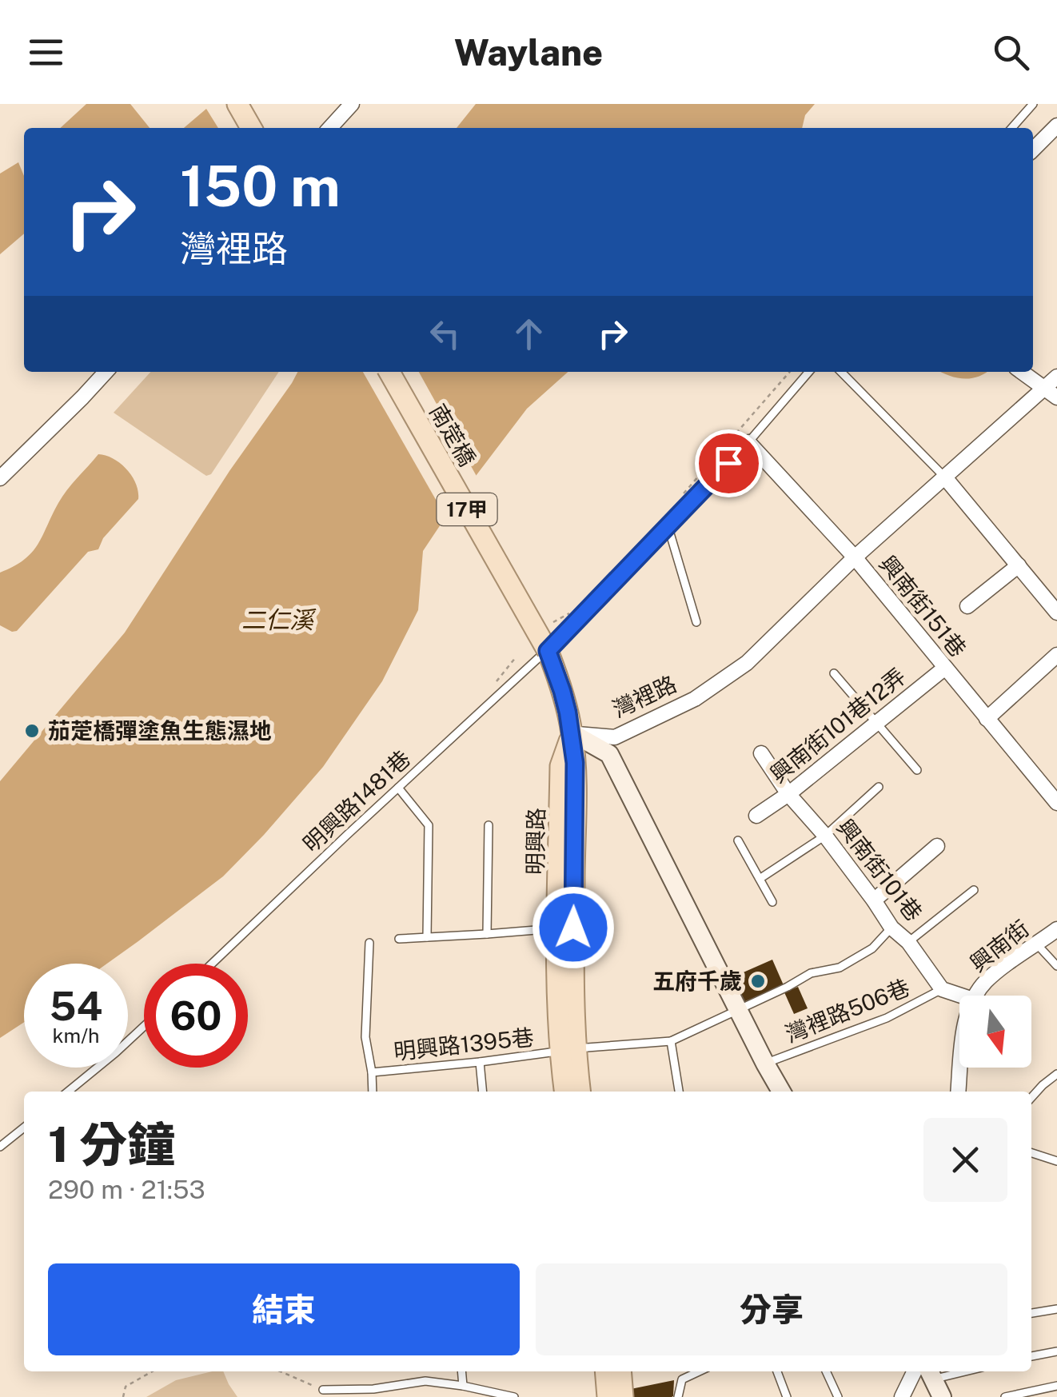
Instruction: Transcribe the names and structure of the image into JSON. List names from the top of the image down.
{
  "streets": {
    "main road": ["南萣橋", "17甲", "明興路"],
    "street": [
      "興南街151巷",
      "灣裡路",
      "興南街101巷12弄",
      "興南街101巷",
      "興南街"
    ],
    "lane": ["明興路1481巷", "灣裡路506巷", "明興路1395巷"]
  },
  "crossings": [
    ["南萣橋", "明興路1481巷"],
    ["南萣橋", "明興路"],
    ["興南街151巷", "灣裡路"],
    ["興南街151巷", "興南街101巷12弄"],
    ["灣裡路", "明興路"],
    ["灣裡路", "灣裡路506巷"],
    ["興南街101巷12弄", "興南街101巷"],
    ["明興路1481巷", "明興路"],
    ["明興路", "明興路1395巷"],
    ["興南街101巷", "灣裡路506巷"]
  ],
  "water": ["二仁溪"],
  "places": ["茄萣橋彈塗魚生態濕地", "五府千歲"],
  "north": "bottom",
  "page": {
    "header": "Waylane",
    "turn": ["150 m", "灣裡路"],
    "speed": "54 km/h",
    "limit": "60",
    "heading": ["1 分鐘", "290 m · 21:53"],
    "buttons": ["結束", "分享"]
  }
}
